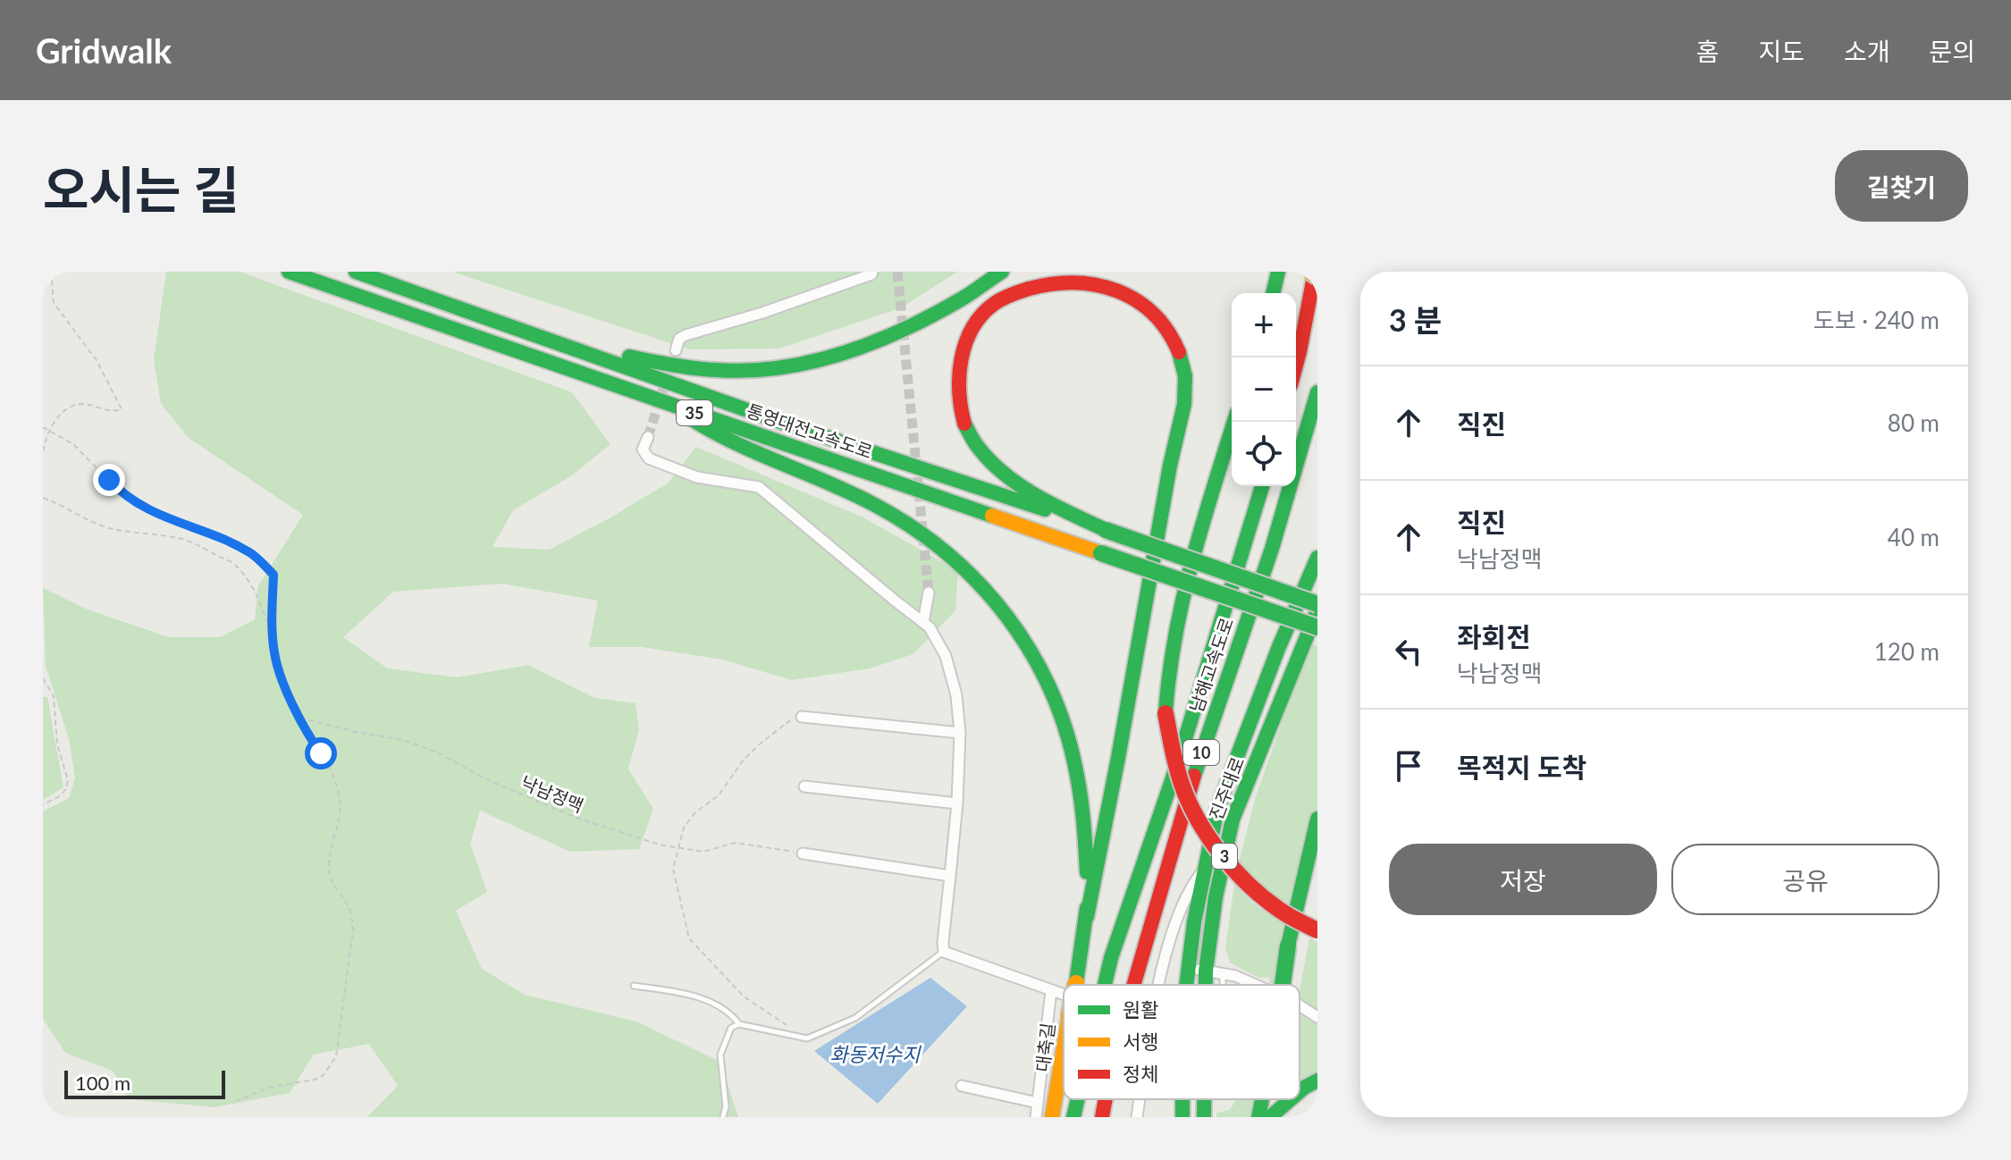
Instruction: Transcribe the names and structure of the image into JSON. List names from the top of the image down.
{
  "streets": {
    "main road": [
      "35",
      "통영대전고속도로",
      "남해고속도로",
      "10",
      "진주대로",
      "3"
    ],
    "street": ["대축길"],
    "path": ["낙남정맥"]
  },
  "water": ["화동저수지"],
  "legend": ["원활", "서행", "정체"],
  "scale_bar": "100 m",
  "page": {
    "header": "Gridwalk",
    "nav": [
      "홈",
      "지도",
      "소개",
      "문의"
    ],
    "title": "오시는 길",
    "buttons": [
      "길찾기",
      ["저장", "공유"]
    ],
    "heading": ["3 분", "도보 · 240 m"],
    "map_buttons": ["+", "−"],
    "list": [
      ["직진", "80 m"],
      ["직진", "낙남정맥", "40 m"],
      ["좌회전", "낙남정맥", "120 m"],
      "목적지 도착"
    ],
    "scale": "100 m"
  }
}
